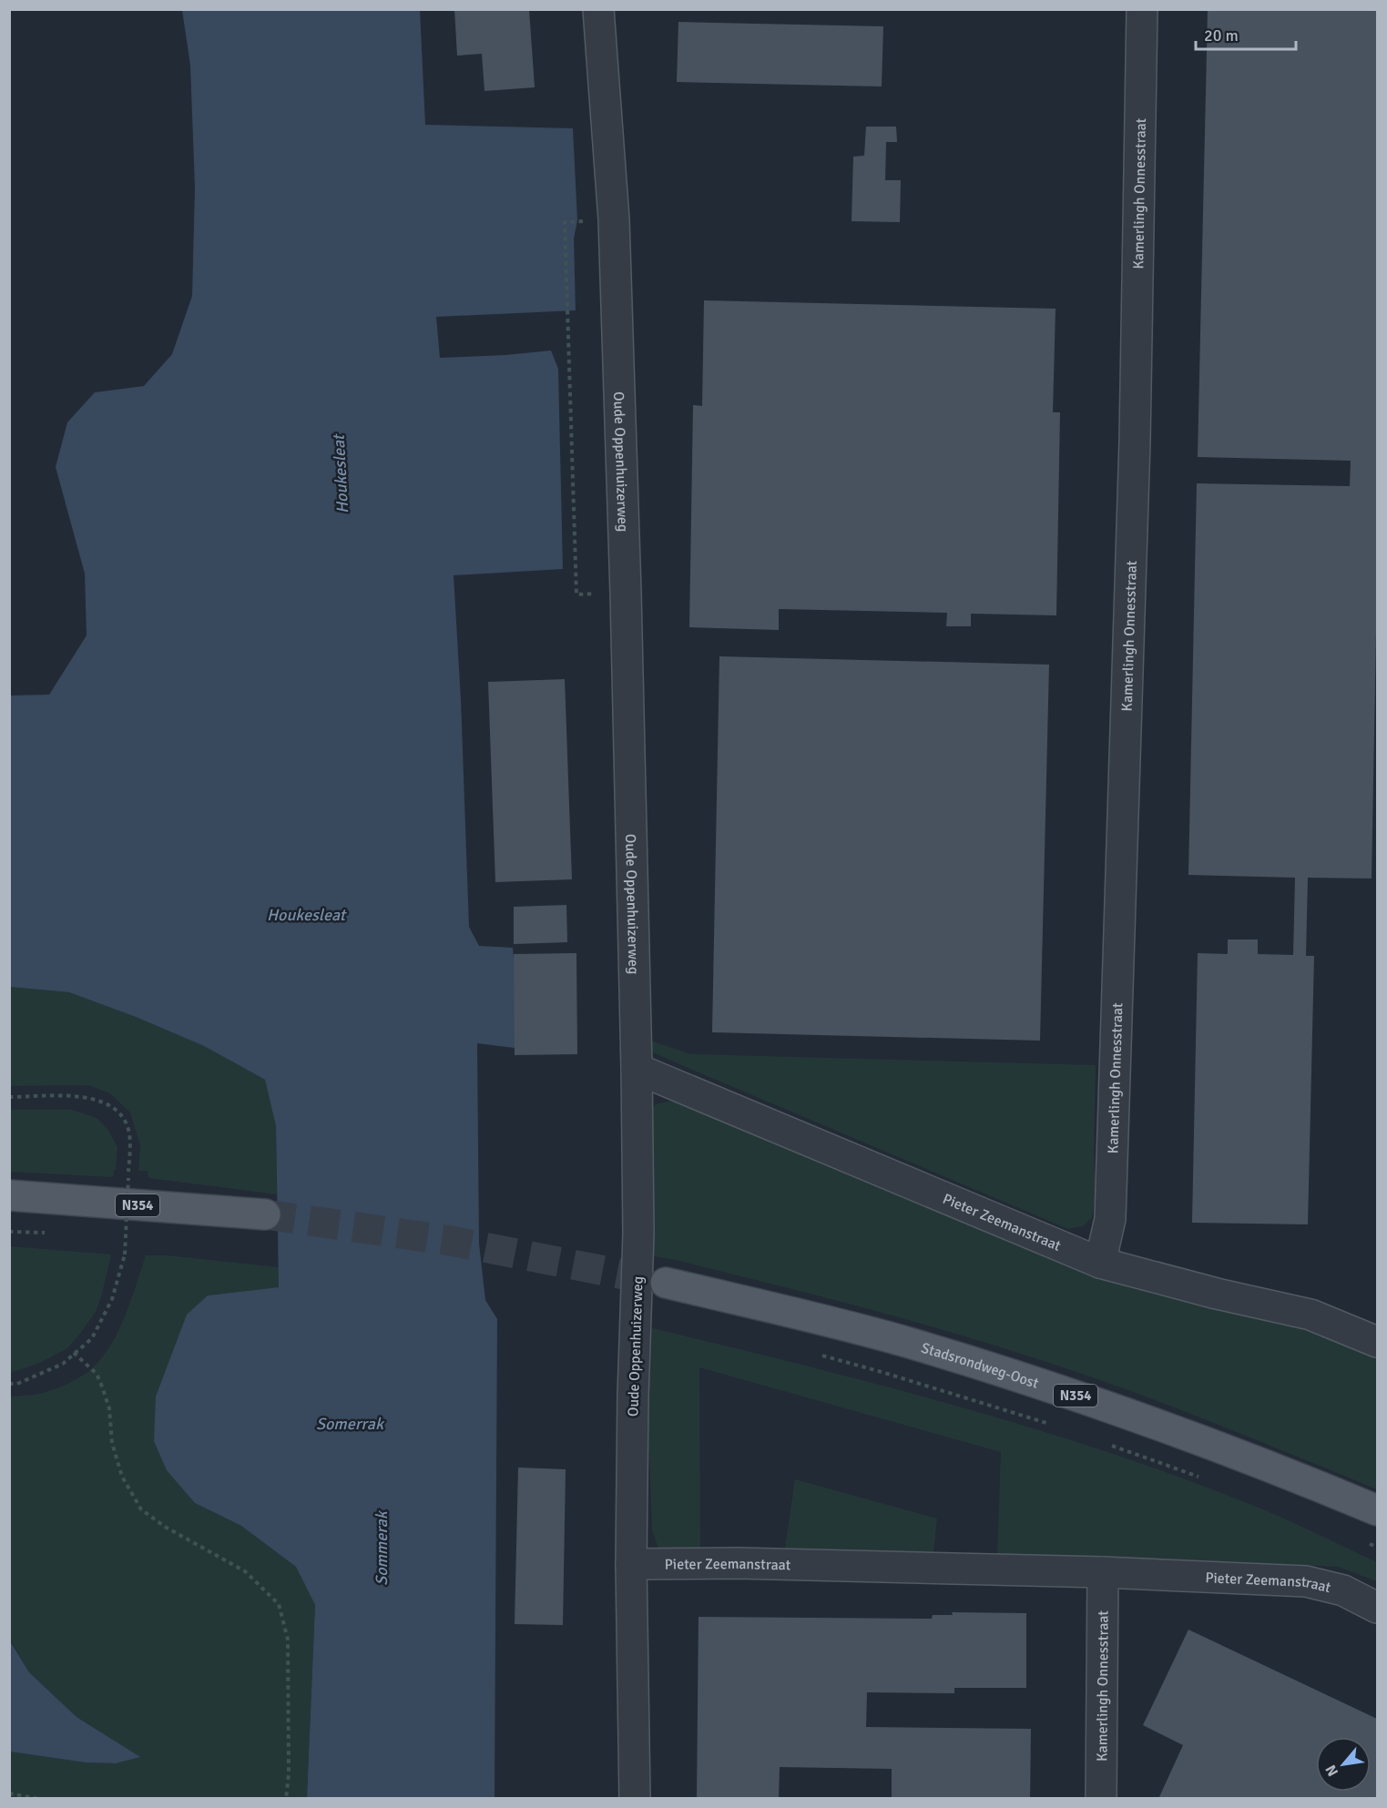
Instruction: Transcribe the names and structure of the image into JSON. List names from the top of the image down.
{
  "streets": {
    "main road": ["N354", "Stadsrondweg-Oost"],
    "street": ["Kamerlingh Onnesstraat", "Oude Oppenhuizerweg", "Pieter Zeemanstraat"]
  },
  "crossings": [
    ["Kamerlingh Onnesstraat", "Pieter Zeemanstraat"],
    ["Oude Oppenhuizerweg", "Pieter Zeemanstraat"]
  ],
  "water": ["Houkesleat", "Somerrak", "Sommerak"],
  "scale_bar": "20 m",
  "north": "bottom left"
}
